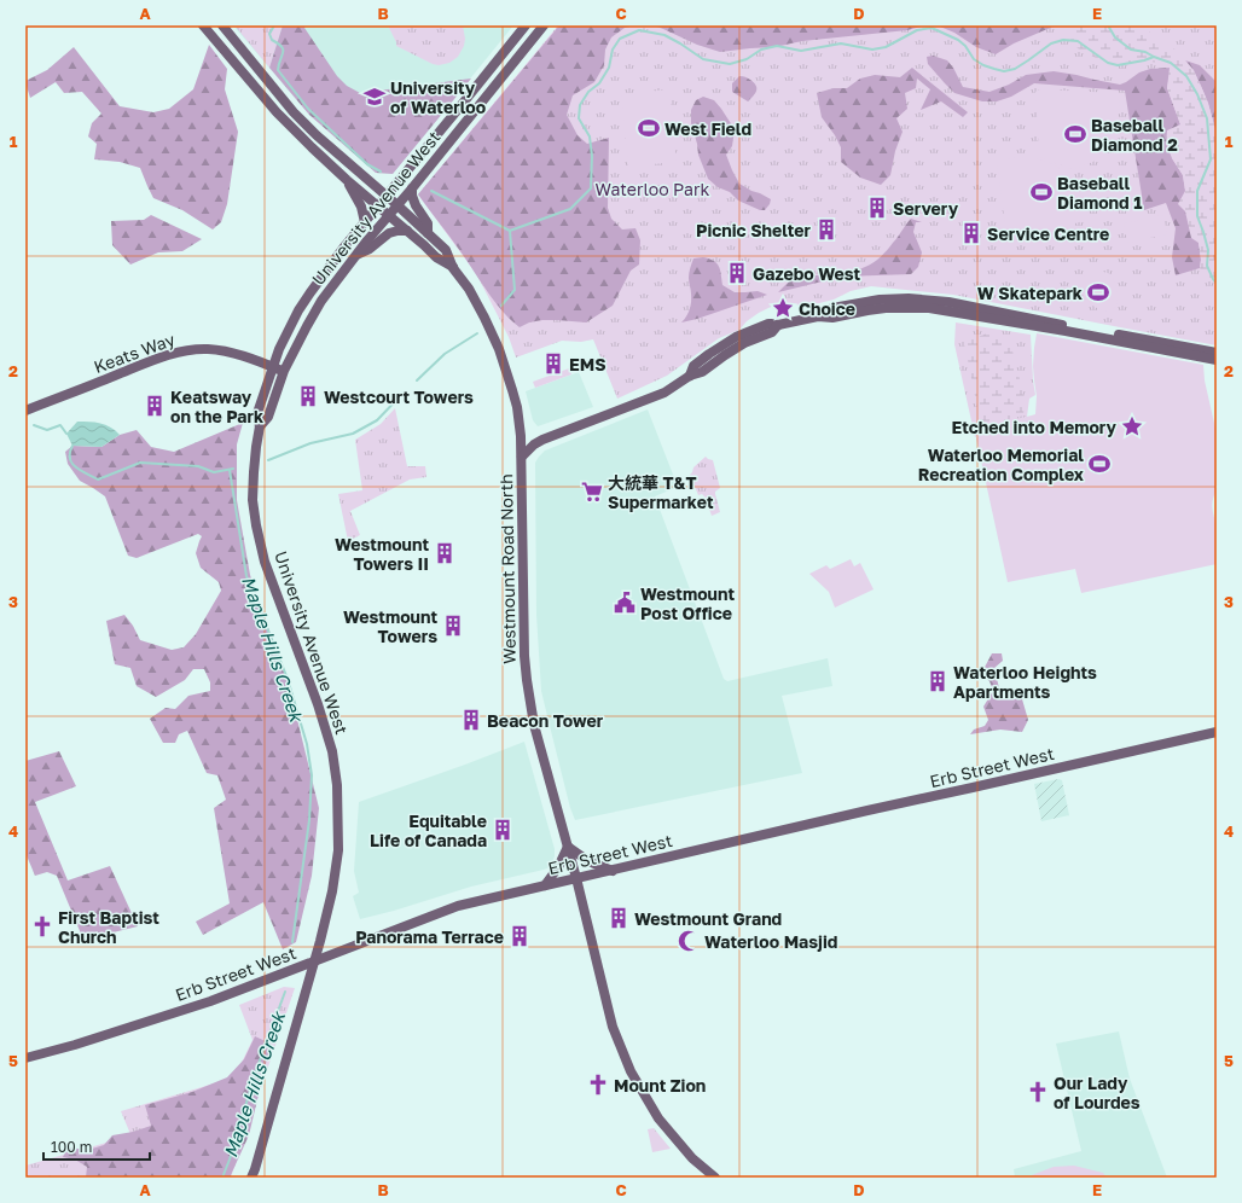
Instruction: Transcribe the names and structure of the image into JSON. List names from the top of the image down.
{
  "streets": {
    "main road": [
      "University Avenue West",
      "Keats Way",
      "Westmount Road North",
      "Erb Street West"
    ]
  },
  "crossings": [
    ["University Avenue West", "Keats Way"],
    ["University Avenue West", "Westmount Road North"],
    ["University Avenue West", "Erb Street West"],
    ["Westmount Road North", "Erb Street West"]
  ],
  "water": ["Maple Hills Creek"],
  "parks": ["Waterloo Park"],
  "places": {
    "school or university": ["University of Waterloo"],
    "sports": [
      "West Field",
      "Baseball Diamond 2",
      "Baseball Diamond 1",
      "W Skatepark",
      "Waterloo Memorial Recreation Complex"
    ],
    "building": [
      "Servery",
      "Picnic Shelter",
      "Service Centre",
      "Gazebo West",
      "EMS",
      "Westcourt Towers",
      "Keatsway on the Park",
      "Westmount Towers II",
      "Westmount Towers",
      "Waterloo Heights Apartments",
      "Beacon Tower",
      "Equitable Life of Canada",
      "Westmount Grand",
      "Panorama Terrace"
    ],
    "place": ["Choice", "Etched into Memory"],
    "supermarket": ["大統華 T&T Supermarket"],
    "public building": ["Westmount Post Office"],
    "church": ["First Baptist Church", "Mount Zion", "Our Lady of Lourdes"],
    "mosque": ["Waterloo Masjid"]
  },
  "scale_bar": "100 m",
  "grid": {
    "columns": [
      "A",
      "B",
      "C",
      "D",
      "E"
    ],
    "rows": [
      "1",
      "2",
      "3",
      "4",
      "5"
    ]
  }
}
